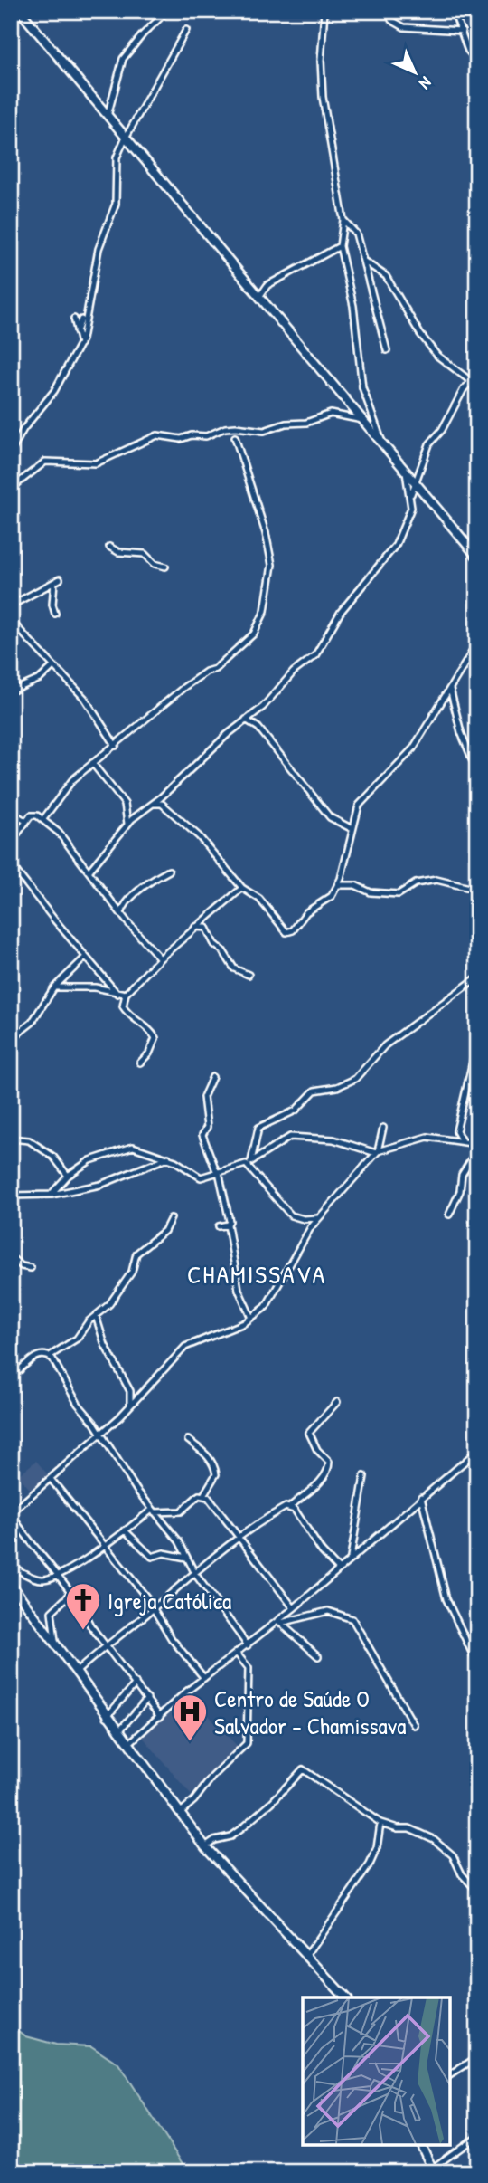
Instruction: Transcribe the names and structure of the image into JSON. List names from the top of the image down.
{
  "districts": ["CHAMISSAVA"],
  "places": {
    "church": ["Igreja Católica"],
    "hospital": ["Centro de Saúde O Salvador - Chamissava"]
  },
  "north": "bottom right"
}
